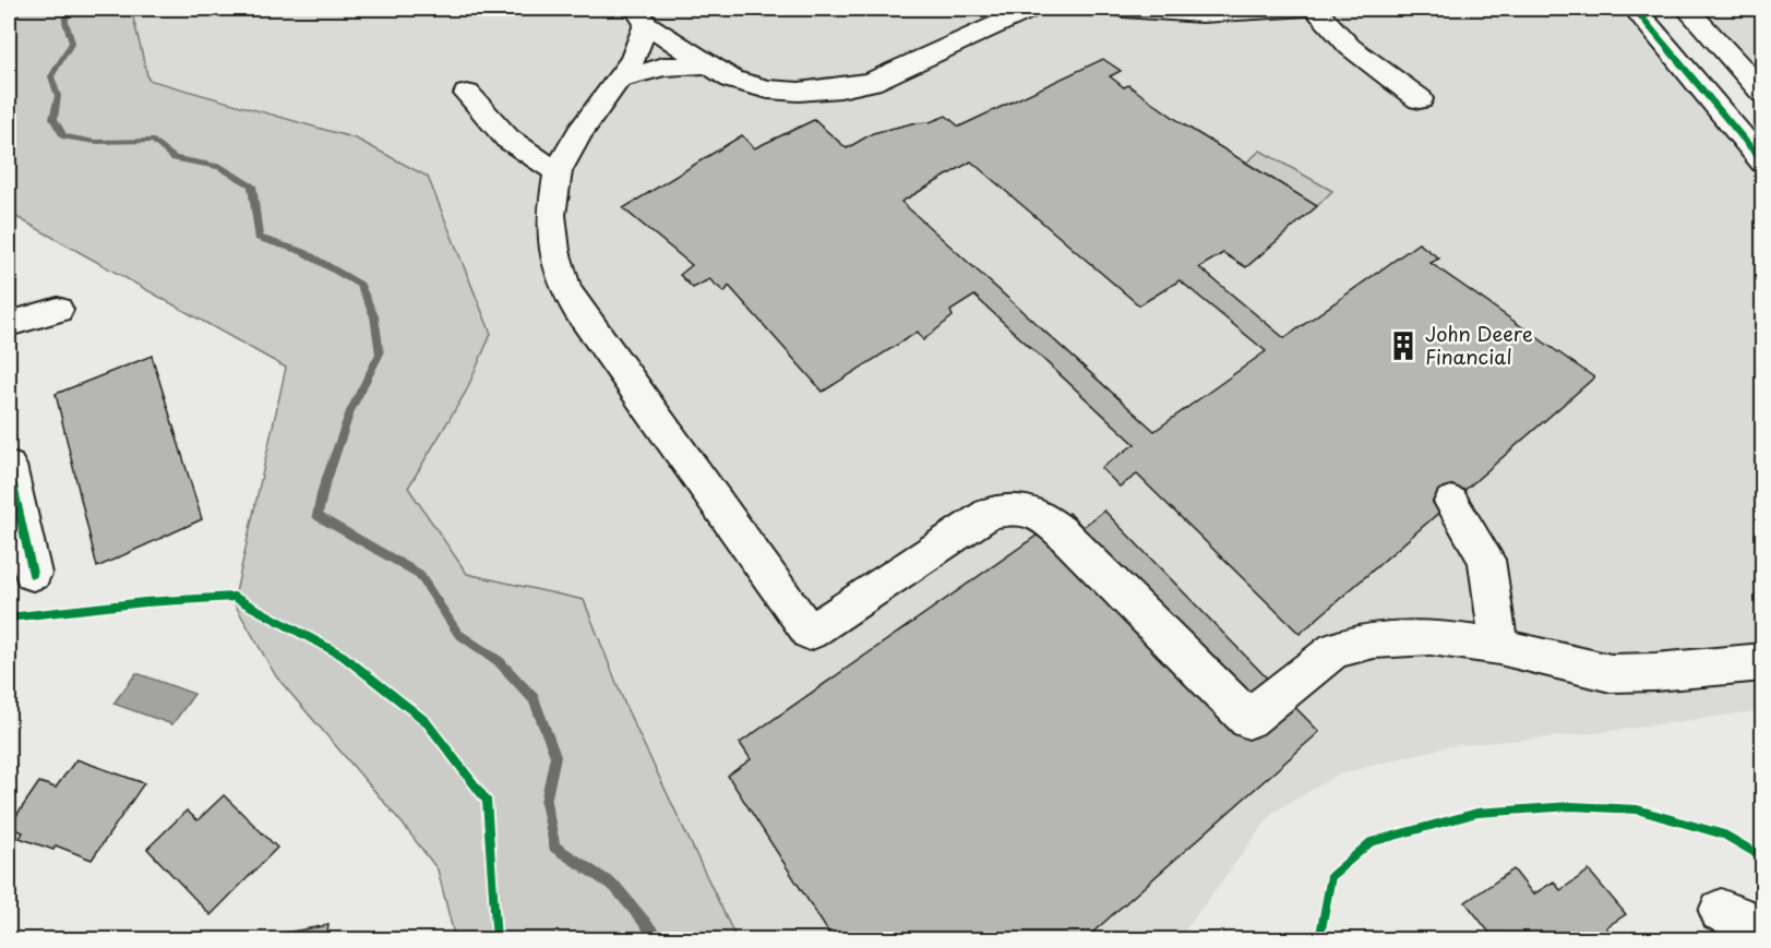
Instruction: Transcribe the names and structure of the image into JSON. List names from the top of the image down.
{
  "places": {
    "building": ["John Deere Financial"]
  }
}
